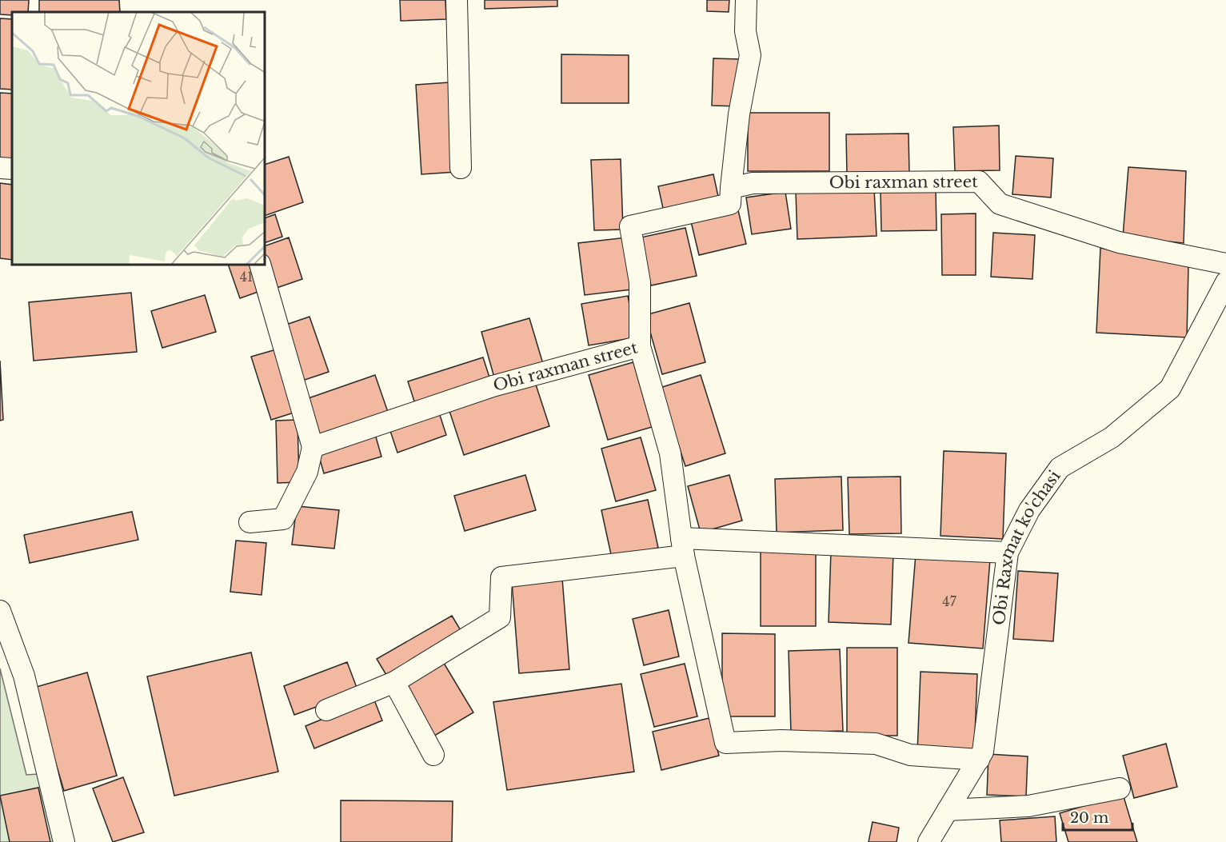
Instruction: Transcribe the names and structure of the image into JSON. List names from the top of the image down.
{
  "streets": {
    "street": ["Obi raxman street", "Obi Raxmat ko'chasi"]
  },
  "house_numbers": ["41", "47"],
  "scale_bar": "20 m"
}
